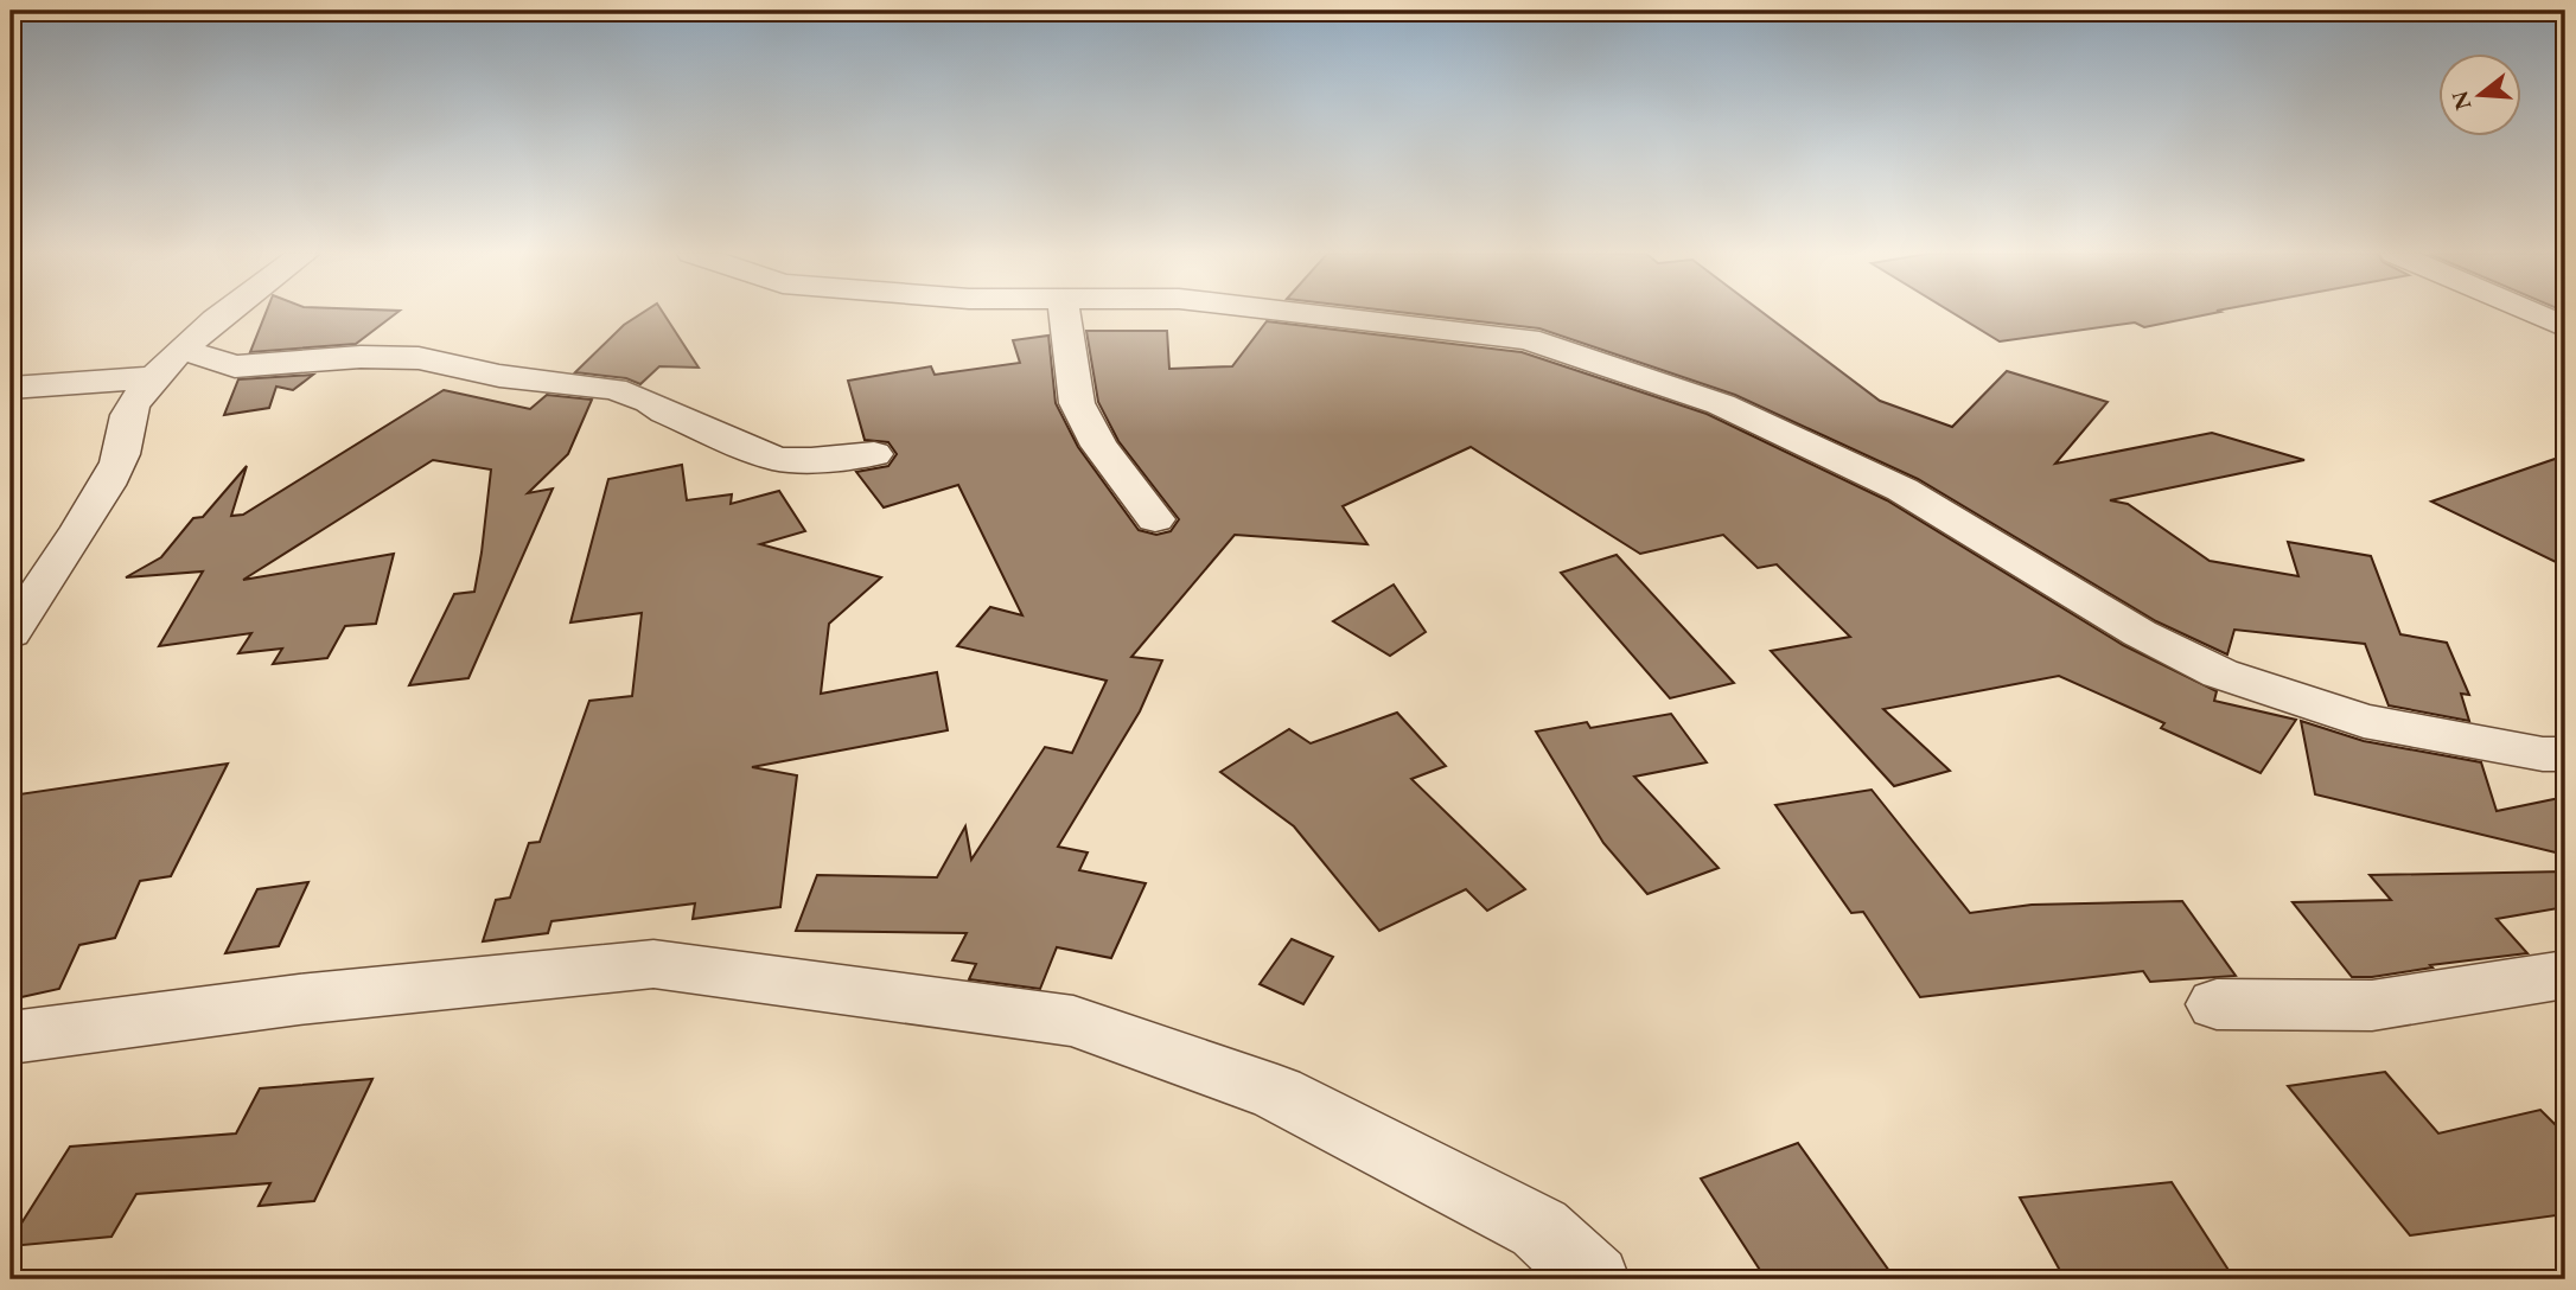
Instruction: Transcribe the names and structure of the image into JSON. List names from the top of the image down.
{
  "north": "left"
}
